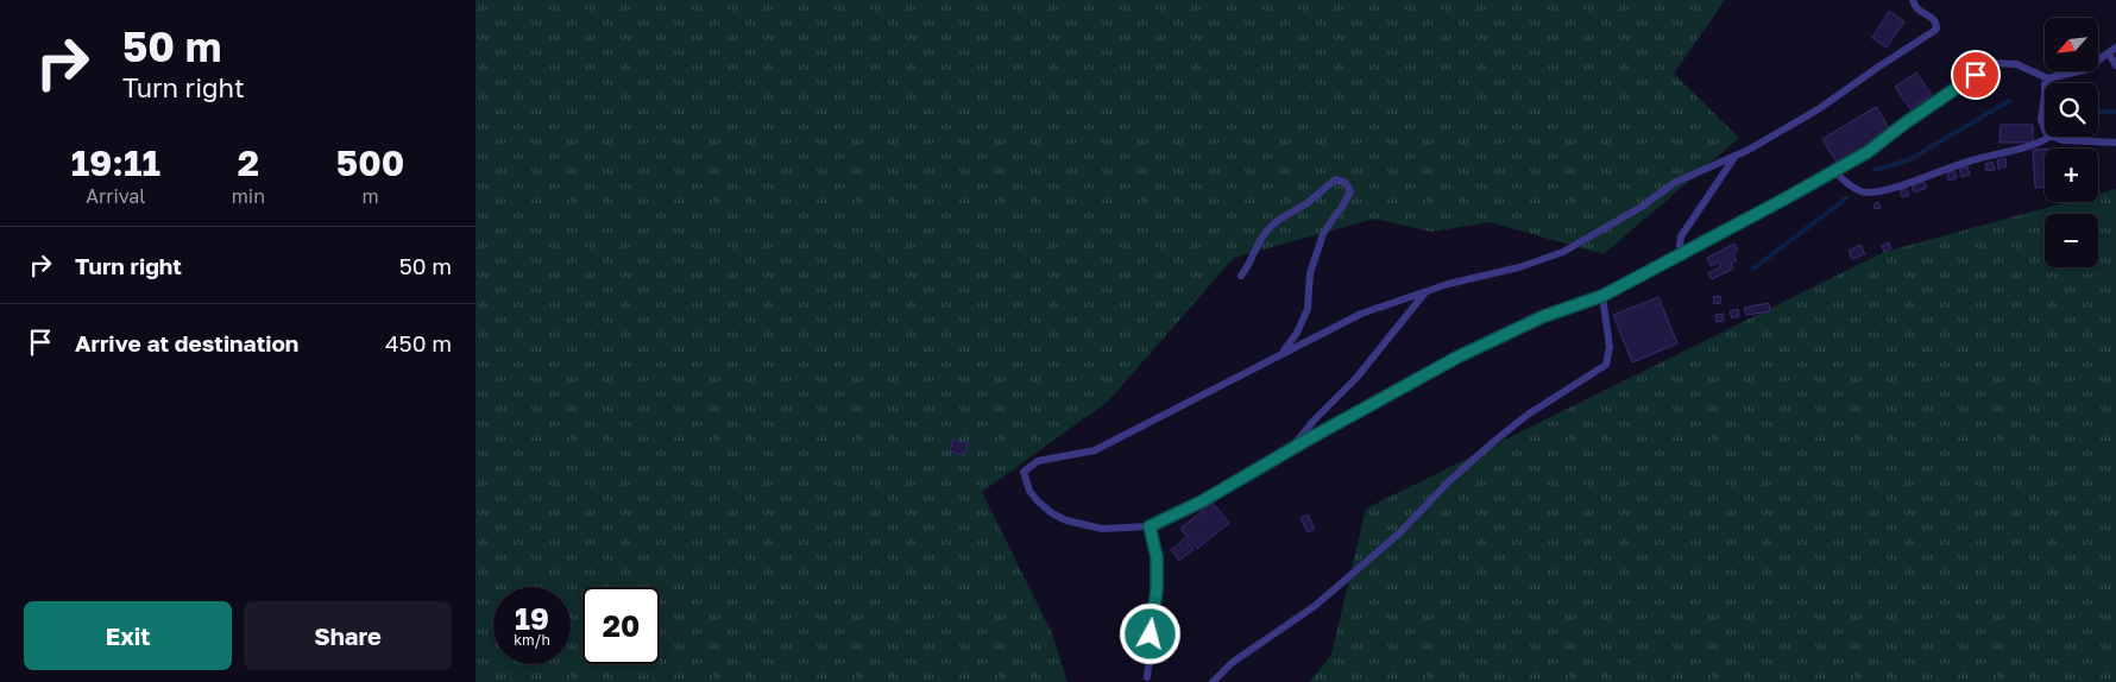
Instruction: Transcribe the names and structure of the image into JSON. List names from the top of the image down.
{
  "north": "bottom left",
  "page": {
    "turn": ["50 m", "Turn right"],
    "map_buttons": ["+", "−"],
    "eta": [
      "19:11",
      "Arrival",
      "2",
      "min",
      "500",
      "m"
    ],
    "list": [
      {
        "name": "Turn right",
        "value": "50 m"
      },
      {
        "name": "Arrive at destination",
        "value": "450 m"
      }
    ],
    "speed": "19 km/h",
    "limit": "20",
    "buttons": ["Exit", "Share"]
  }
}
